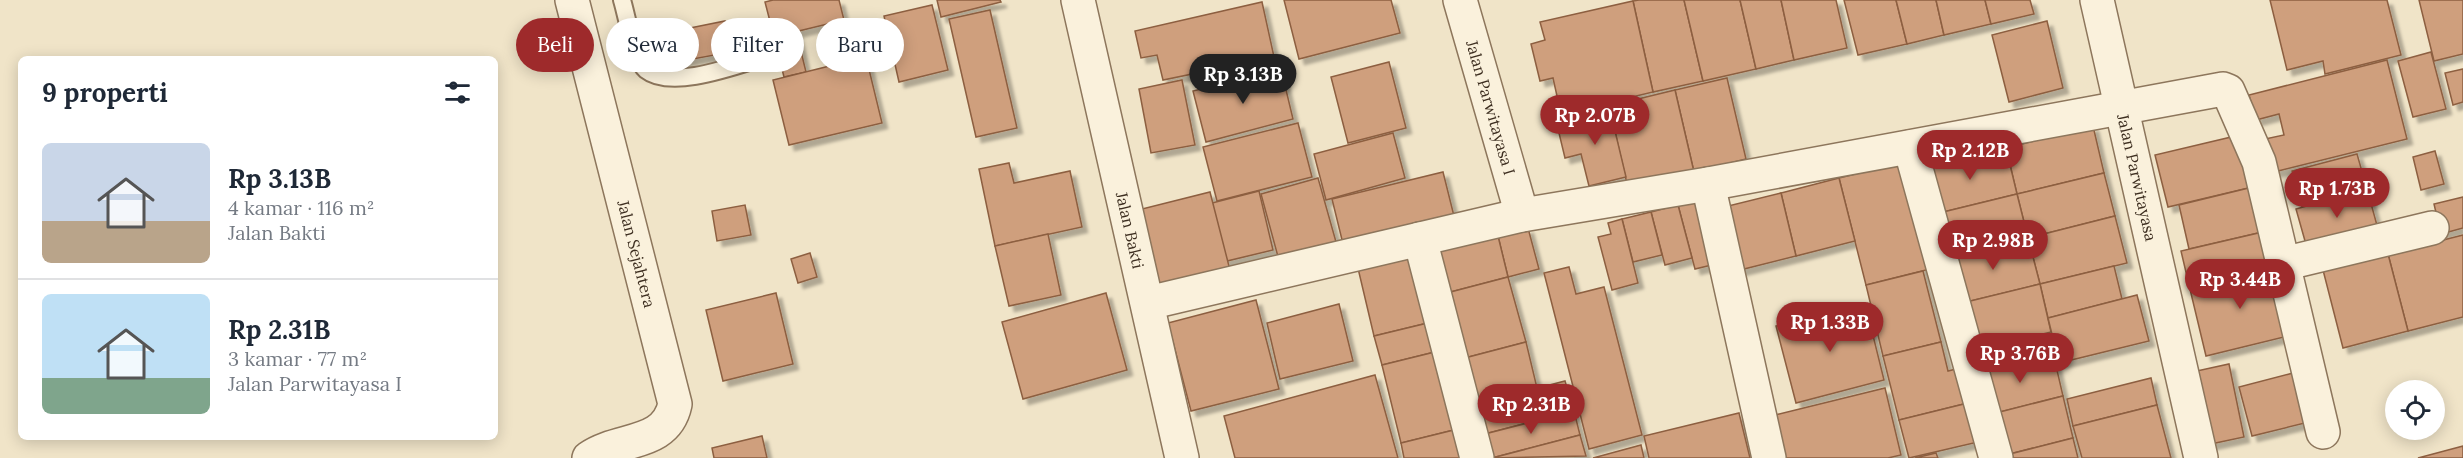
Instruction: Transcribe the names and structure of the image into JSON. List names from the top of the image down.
{
  "streets": {
    "street": [
      "Jalan Parwitayasa I",
      "Jalan Parwitayasa",
      "Jalan Bakti",
      "Jalan Sejahtera"
    ]
  },
  "page": {
    "chip": [
      "Beli",
      "Sewa",
      "Filter",
      "Baru"
    ],
    "price": [
      "Rp 3.13B",
      "Rp 2.07B",
      "Rp 2.12B",
      "Rp 1.73B",
      "Rp 2.98B",
      "Rp 3.44B",
      "Rp 1.33B",
      "Rp 3.76B",
      "Rp 2.31B"
    ],
    "heading": "9 properti",
    "list": [
      {
        "name": "Rp 3.13B",
        "note": "4 kamar · 116 m² · Jalan Bakti"
      },
      {
        "name": "Rp 2.31B",
        "note": "3 kamar · 77 m² · Jalan Parwitayasa I"
      }
    ]
  }
}
